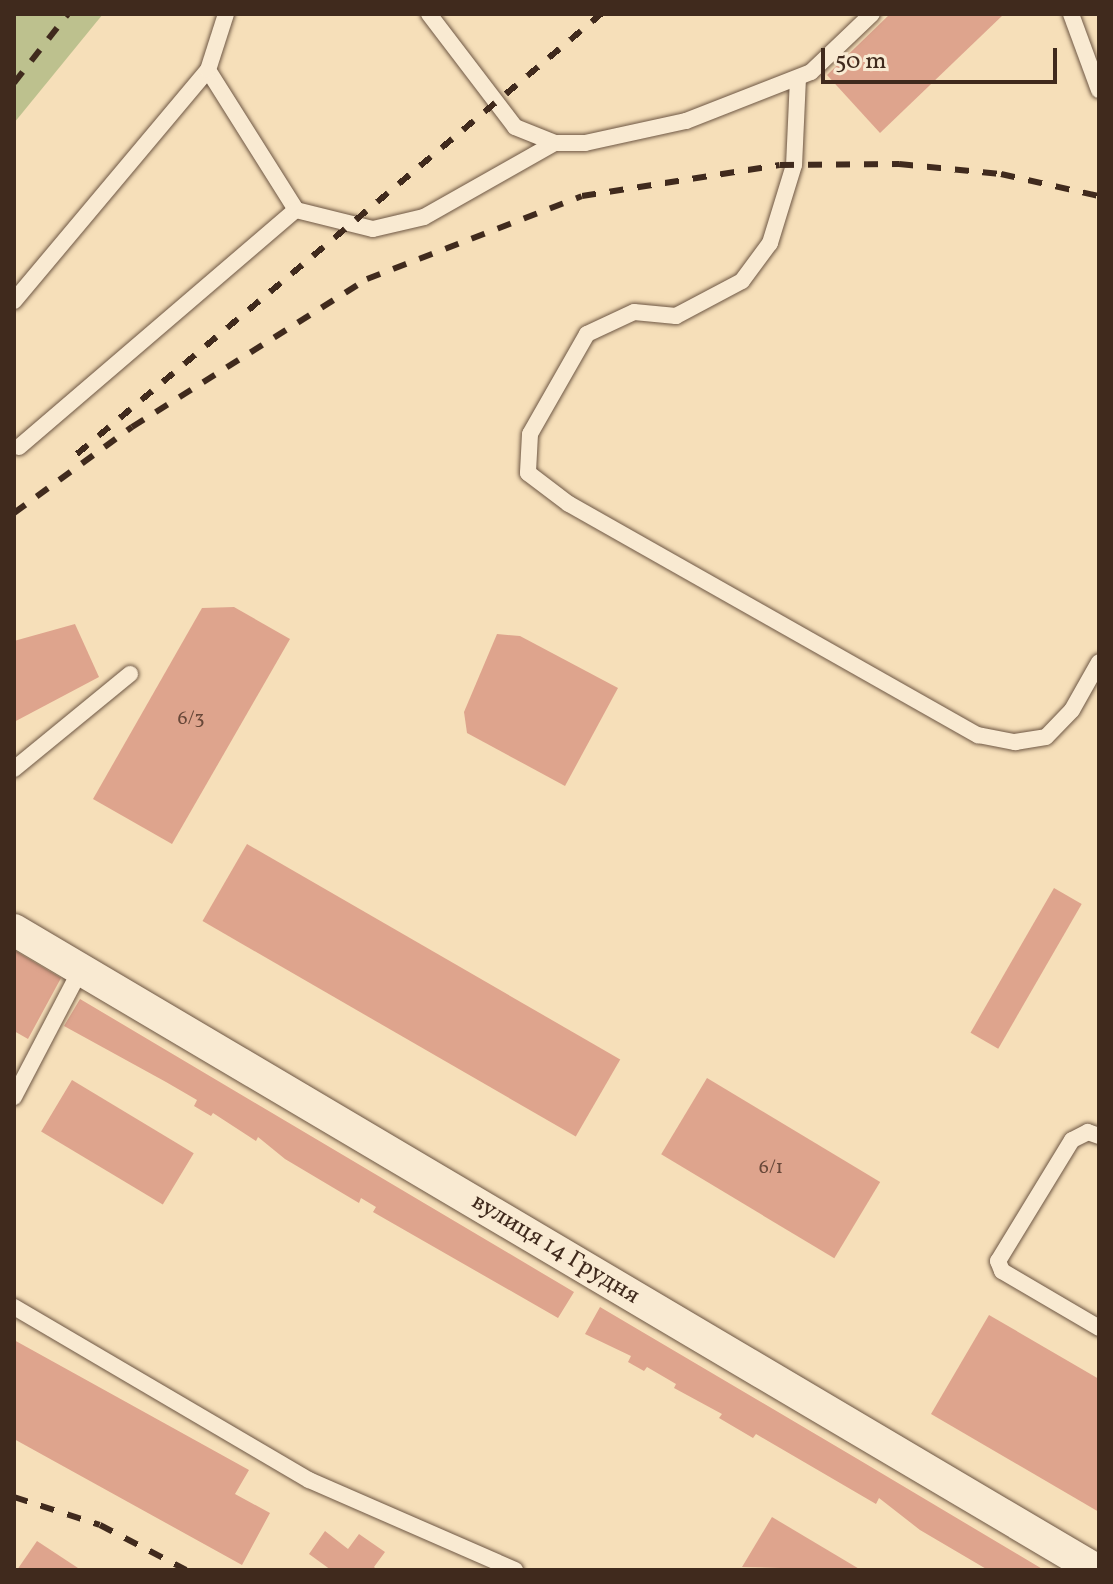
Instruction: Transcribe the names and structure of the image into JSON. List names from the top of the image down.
{
  "streets": {
    "street": ["вулиця 14 Грудня"]
  },
  "house_numbers": ["6/3", "6/1"],
  "scale_bar": "50 m"
}
